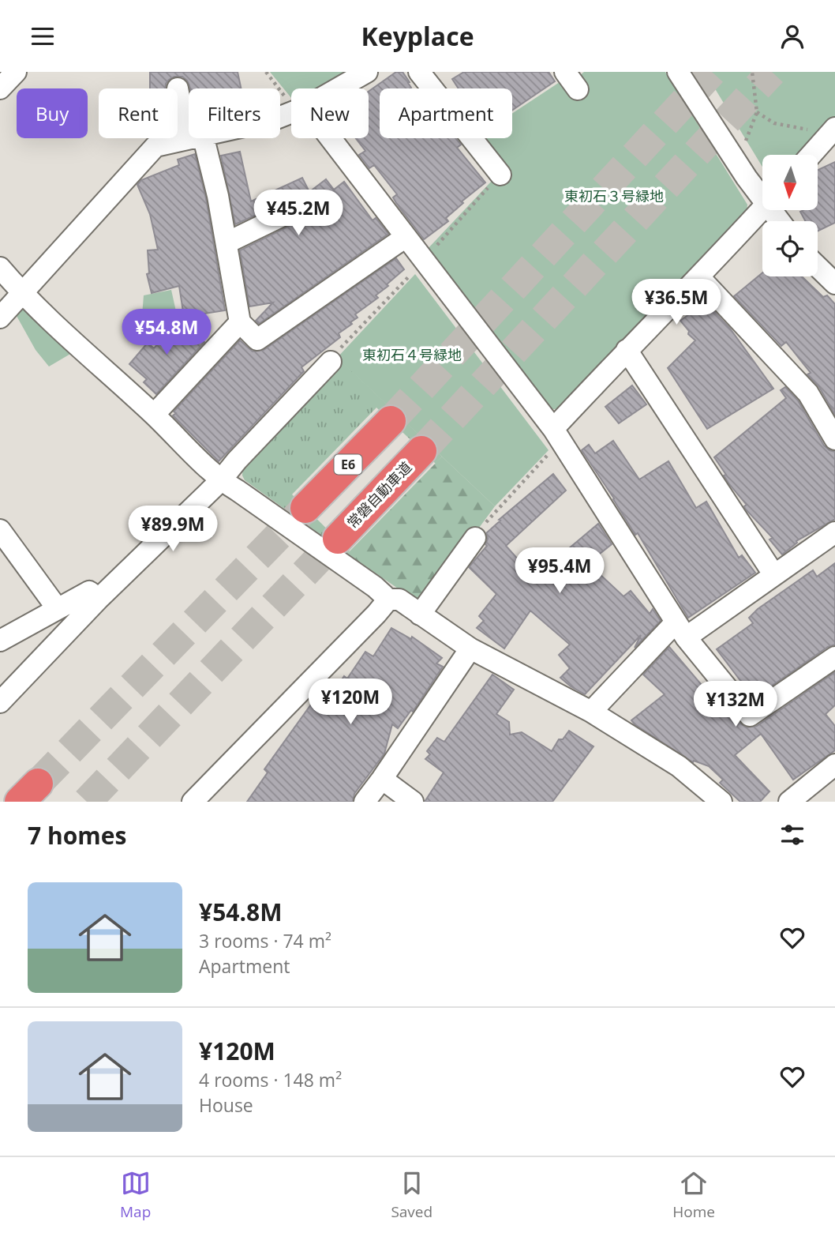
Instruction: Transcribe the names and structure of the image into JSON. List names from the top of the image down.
{
  "streets": {
    "highway": ["E6", "常磐自動車道"]
  },
  "parks": ["東初石３号緑地", "東初石４号緑地"],
  "north": "bottom",
  "page": {
    "header": "Keyplace",
    "chip": [
      "Buy",
      "Rent",
      "Filters",
      "New",
      "Apartment"
    ],
    "price": [
      "¥45.2M",
      "¥36.5M",
      "¥54.8M",
      "¥89.9M",
      "¥95.4M",
      "¥120M",
      "¥132M"
    ],
    "heading": "7 homes",
    "list": [
      {
        "name": "¥54.8M",
        "note": "3 rooms · 74 m² · Apartment"
      },
      {
        "name": "¥120M",
        "note": "4 rooms · 148 m² · House"
      }
    ],
    "tabs": ["Map", "Saved", "Home"]
  }
}
